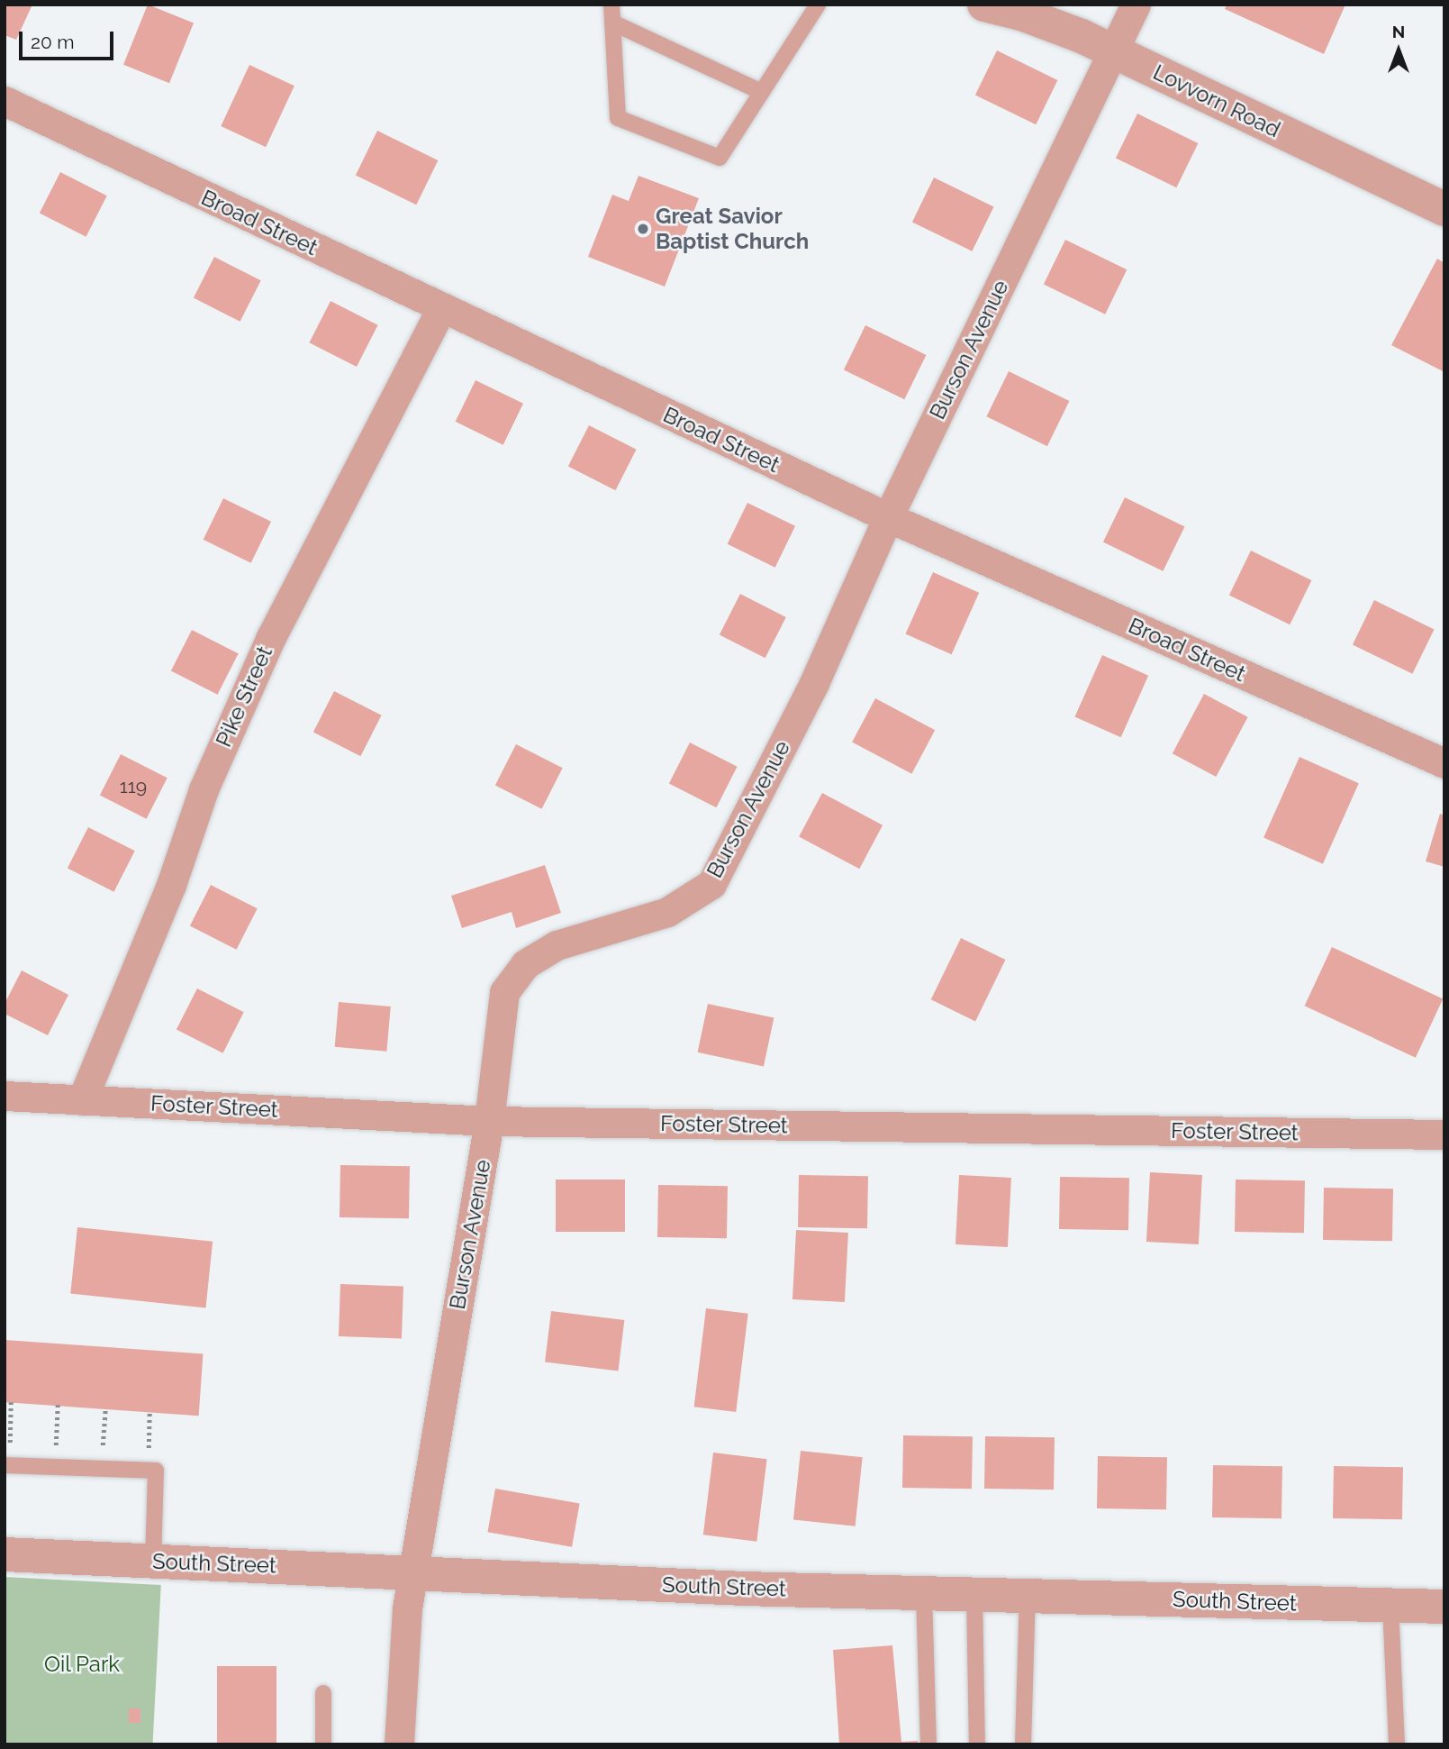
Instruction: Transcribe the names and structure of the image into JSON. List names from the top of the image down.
{
  "streets": {
    "street": [
      "Lovvorn Road",
      "Broad Street",
      "Burson Avenue",
      "Pike Street",
      "Foster Street",
      "South Street"
    ]
  },
  "crossings": [
    ["Lovvorn Road", "Burson Avenue"],
    ["Broad Street", "Burson Avenue"],
    ["Broad Street", "Pike Street"],
    ["Burson Avenue", "Foster Street"],
    ["Burson Avenue", "South Street"],
    ["Pike Street", "Foster Street"]
  ],
  "parks": ["Oil Park"],
  "places": ["Great Savior Baptist Church"],
  "house_numbers": ["119"],
  "scale_bar": "20 m",
  "north": "top"
}
